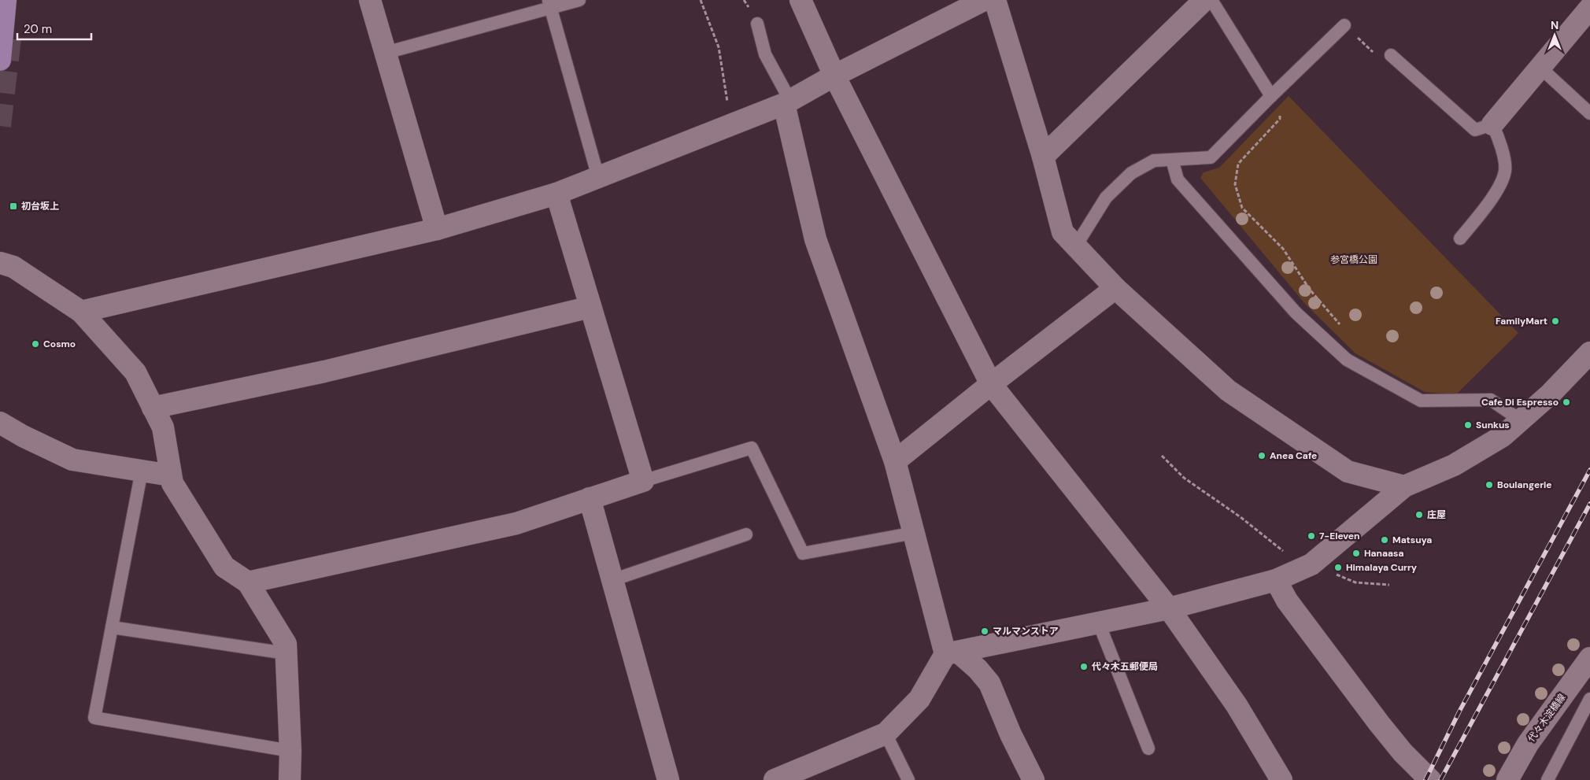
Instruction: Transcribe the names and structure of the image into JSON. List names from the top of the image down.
{
  "streets": {
    "street": ["代々木淀橋線"]
  },
  "parks": ["参宮橋公園"],
  "places": {
    "transit": ["初台坂上"],
    "other": [
      "FamilyMart",
      "Cosmo",
      "Cafe Di Espresso",
      "Sunkus",
      "Anea Cafe",
      "Boulangerie",
      "庄屋",
      "7-Eleven",
      "Matsuya",
      "Hanaasa",
      "Himalaya Curry",
      "マルマンストア",
      "代々木五郵便局"
    ]
  },
  "scale_bar": "20 m",
  "north": "top"
}
